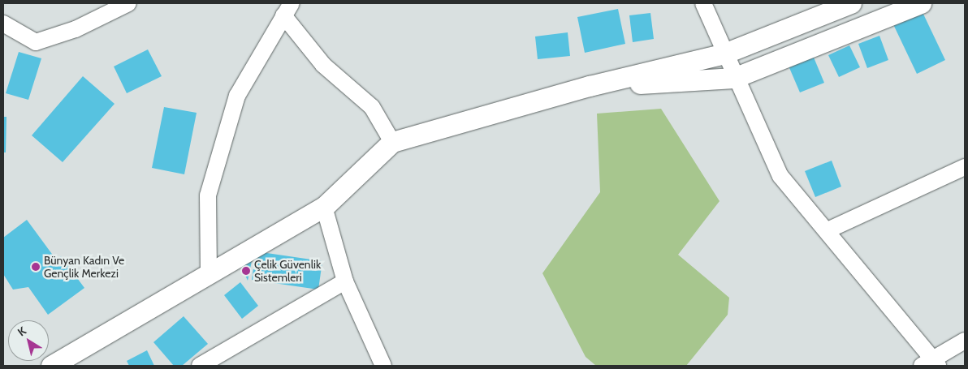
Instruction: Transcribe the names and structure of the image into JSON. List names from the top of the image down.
{
  "places": ["Bünyan Kadın Ve Gençlik Merkezi", "Çelik Güvenlik Sistemleri"],
  "north": "top left"
}
